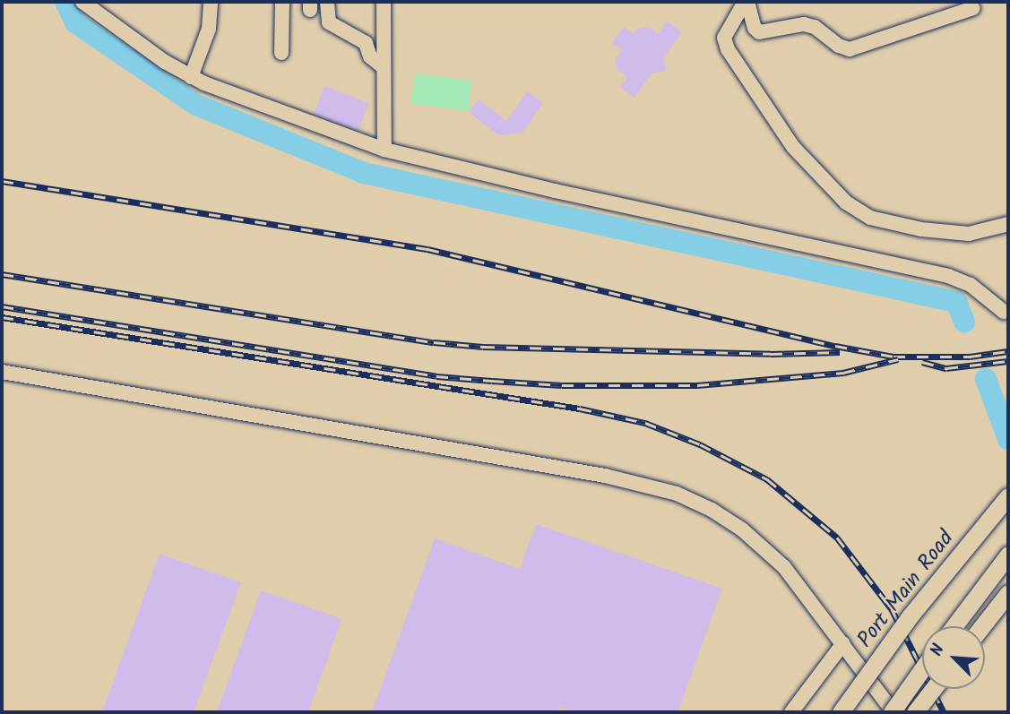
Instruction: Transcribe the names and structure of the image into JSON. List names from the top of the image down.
{
  "streets": {
    "main road": ["Port Main Road"]
  },
  "north": "top left"
}
